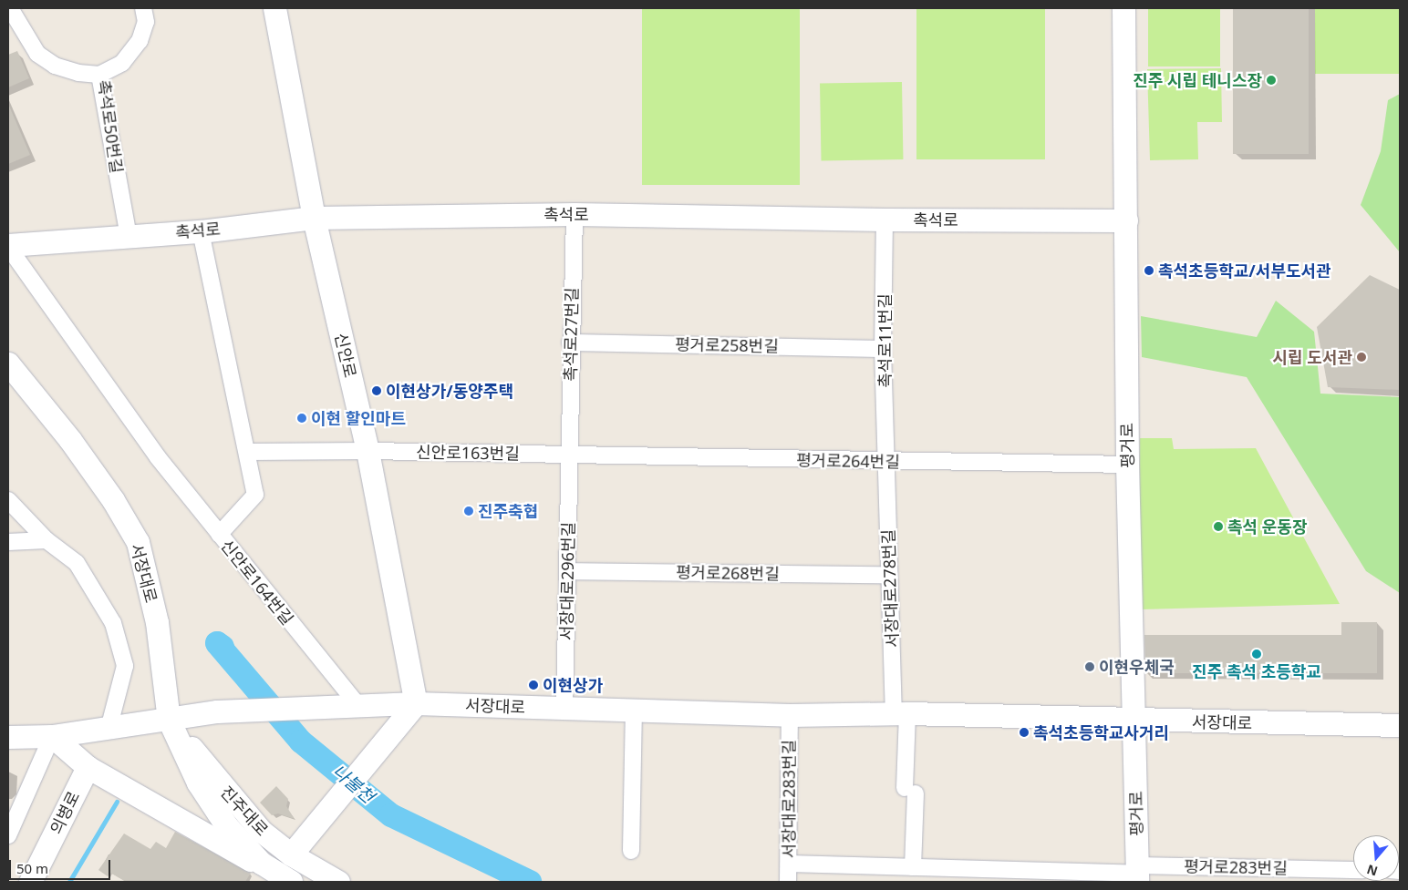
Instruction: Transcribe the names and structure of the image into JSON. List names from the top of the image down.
{
  "streets": {
    "street": [
      "촉석로50번길",
      "촉석로",
      "촉석로27번길",
      "촉석로11번길",
      "평거로258번길",
      "신안로",
      "평거로",
      "신안로163번길",
      "평거로264번길",
      "서장대로",
      "평거로268번길",
      "서장대로296번길",
      "신안로164번길",
      "서장대로278번길",
      "서장대로283번길",
      "진주대로",
      "의병로",
      "평거로283번길"
    ]
  },
  "crossings": [
    ["촉석로50번길", "촉석로"],
    ["촉석로", "촉석로27번길"],
    ["촉석로", "촉석로11번길"],
    ["촉석로", "신안로"],
    ["촉석로", "평거로"],
    ["촉석로", "신안로164번길"],
    ["촉석로27번길", "평거로258번길"],
    ["촉석로27번길", "신안로163번길"],
    ["촉석로27번길", "평거로264번길"],
    ["촉석로27번길", "서장대로296번길"],
    ["촉석로11번길", "평거로258번길"],
    ["촉석로11번길", "평거로264번길"],
    ["촉석로11번길", "서장대로278번길"],
    ["신안로", "신안로163번길"],
    ["신안로", "서장대로"],
    ["평거로", "평거로264번길"],
    ["평거로", "서장대로"],
    ["평거로", "평거로283번길"],
    ["신안로163번길", "평거로264번길"],
    ["신안로163번길", "서장대로296번길"],
    ["평거로264번길", "서장대로296번길"],
    ["평거로264번길", "서장대로278번길"],
    ["서장대로", "서장대로296번길"],
    ["서장대로", "신안로164번길"],
    ["서장대로", "서장대로278번길"],
    ["서장대로", "서장대로283번길"],
    ["서장대로", "진주대로"],
    ["평거로268번길", "서장대로296번길"],
    ["평거로268번길", "서장대로278번길"],
    ["서장대로283번길", "평거로283번길"]
  ],
  "water": ["나불천"],
  "places": [
    "진주 시립 테니스장",
    "촉석초등학교/서부도서관",
    "시립 도서관",
    "이현상가/동양주택",
    "이현 할인마트",
    "진주축협",
    "촉석 운동장",
    "진주 촉석 초등학교",
    "이현우체국",
    "이현상가",
    "촉석초등학교사거리"
  ],
  "scale_bar": "50 m",
  "north": "bottom"
}
